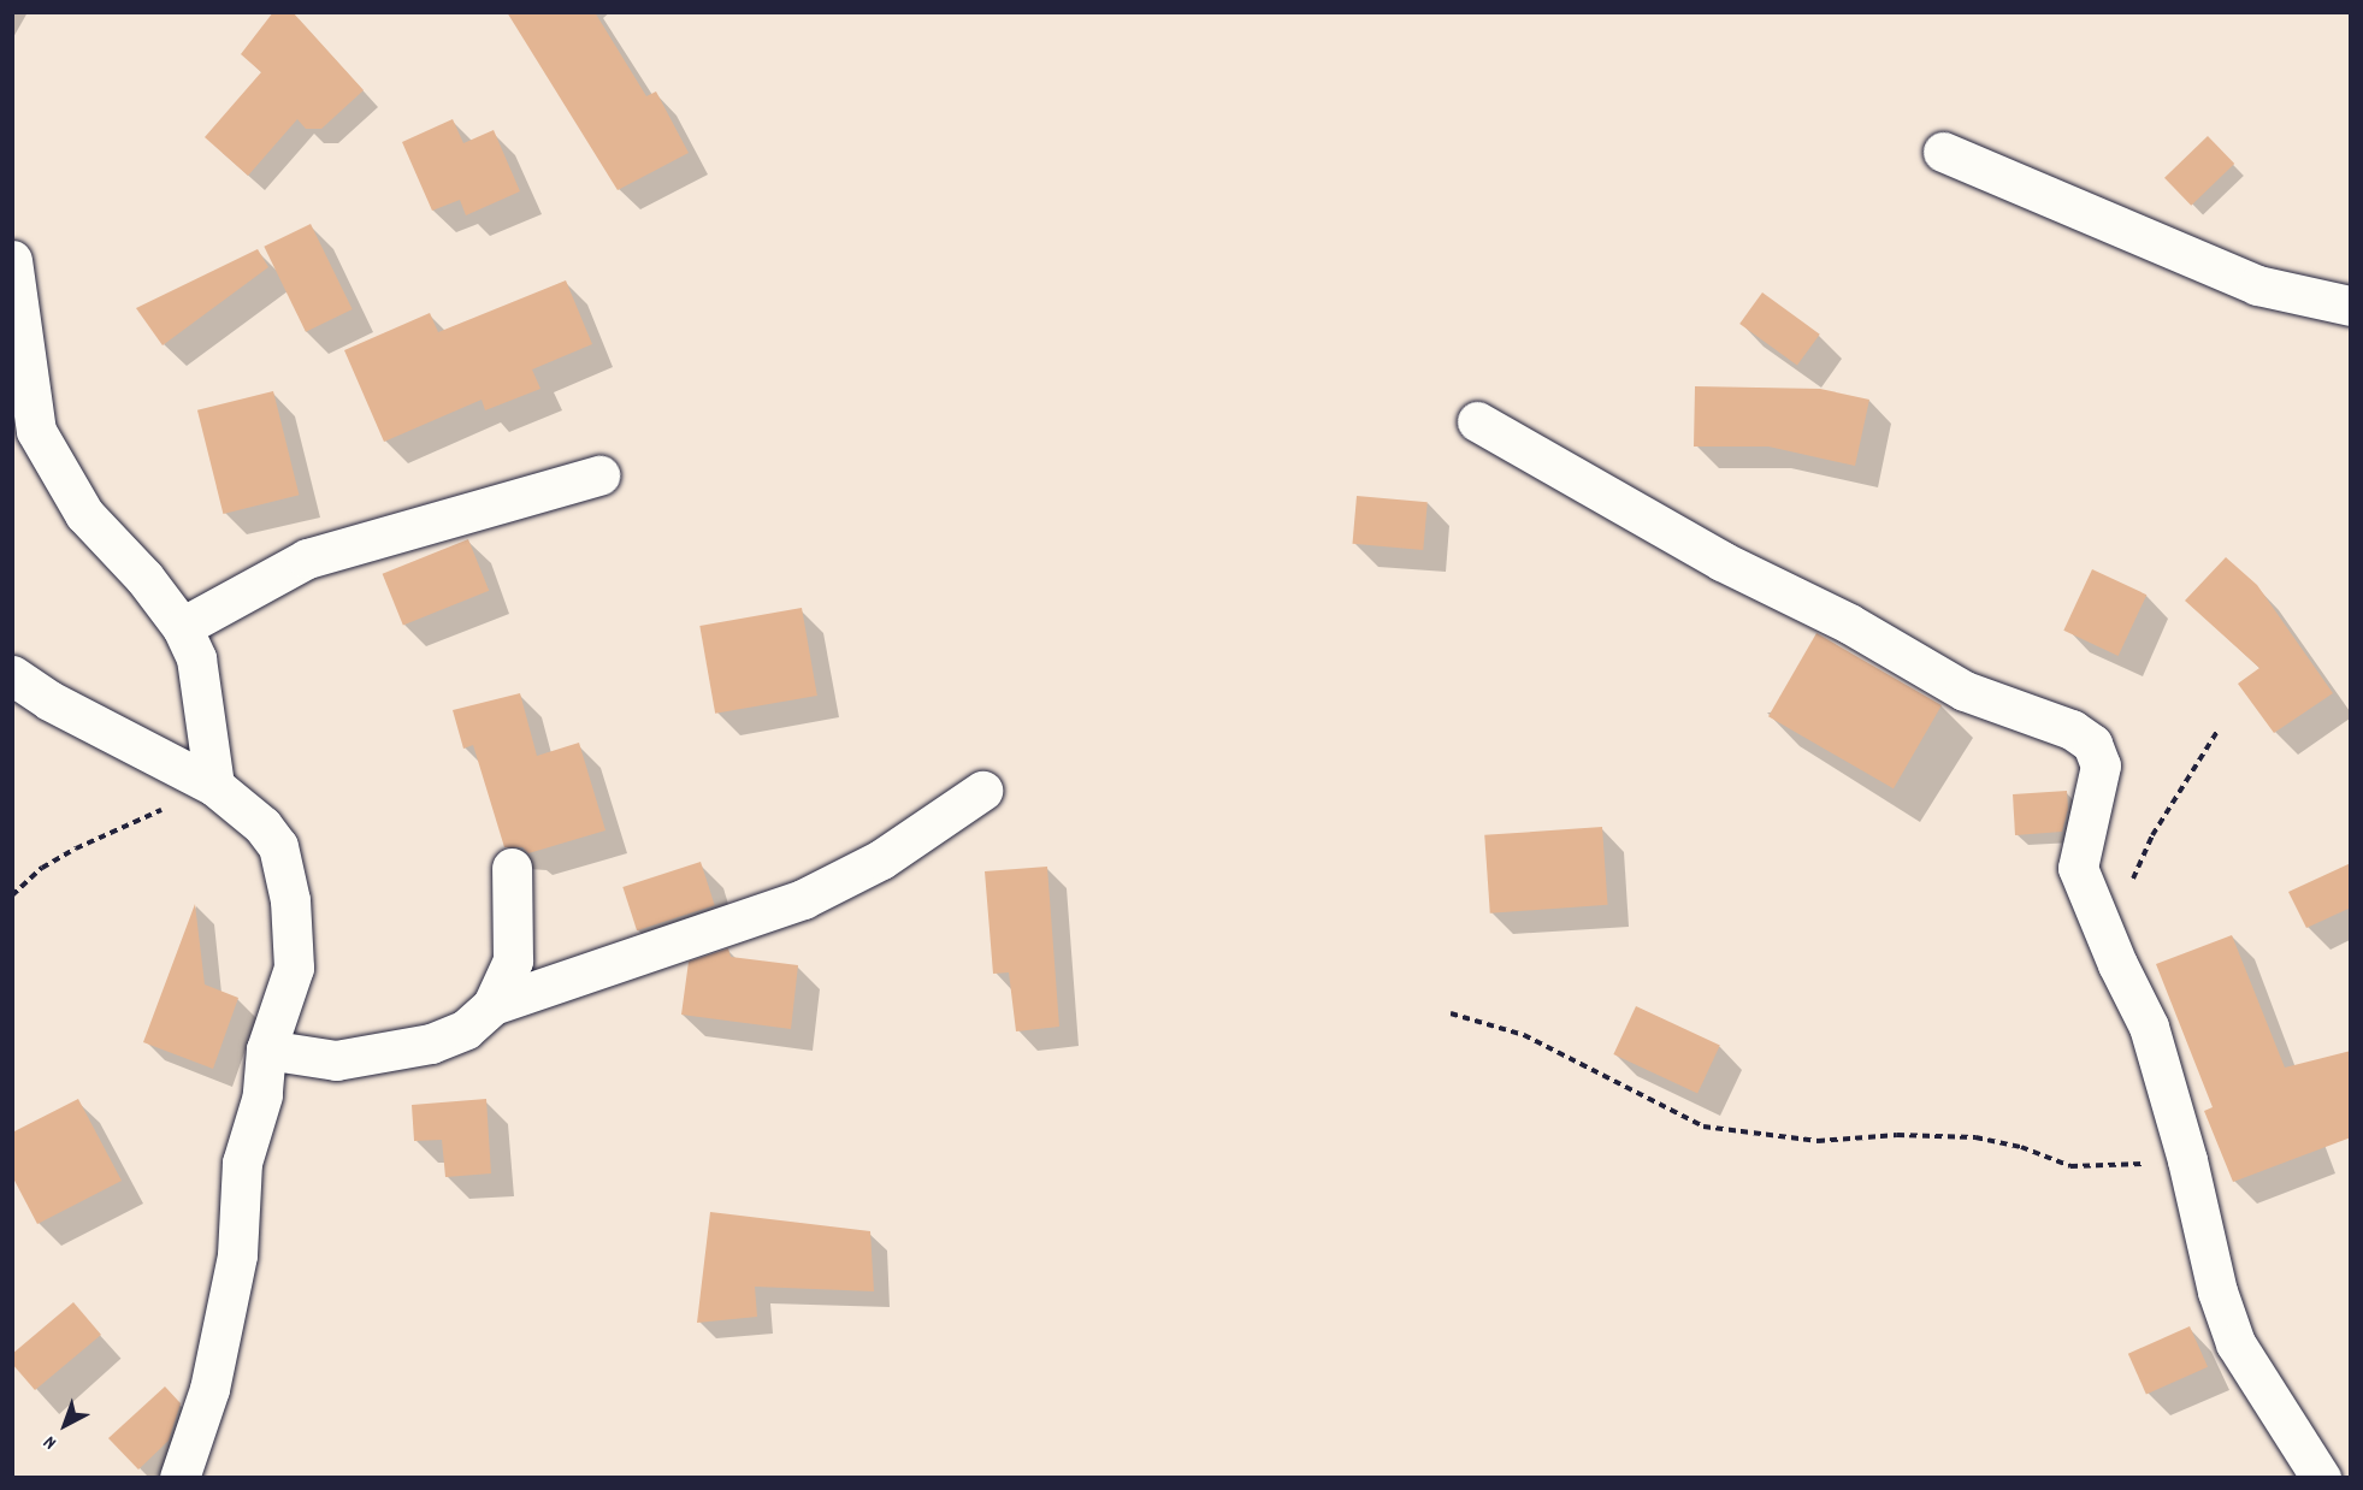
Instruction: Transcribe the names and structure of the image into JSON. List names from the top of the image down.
{
  "north": "bottom left"
}
